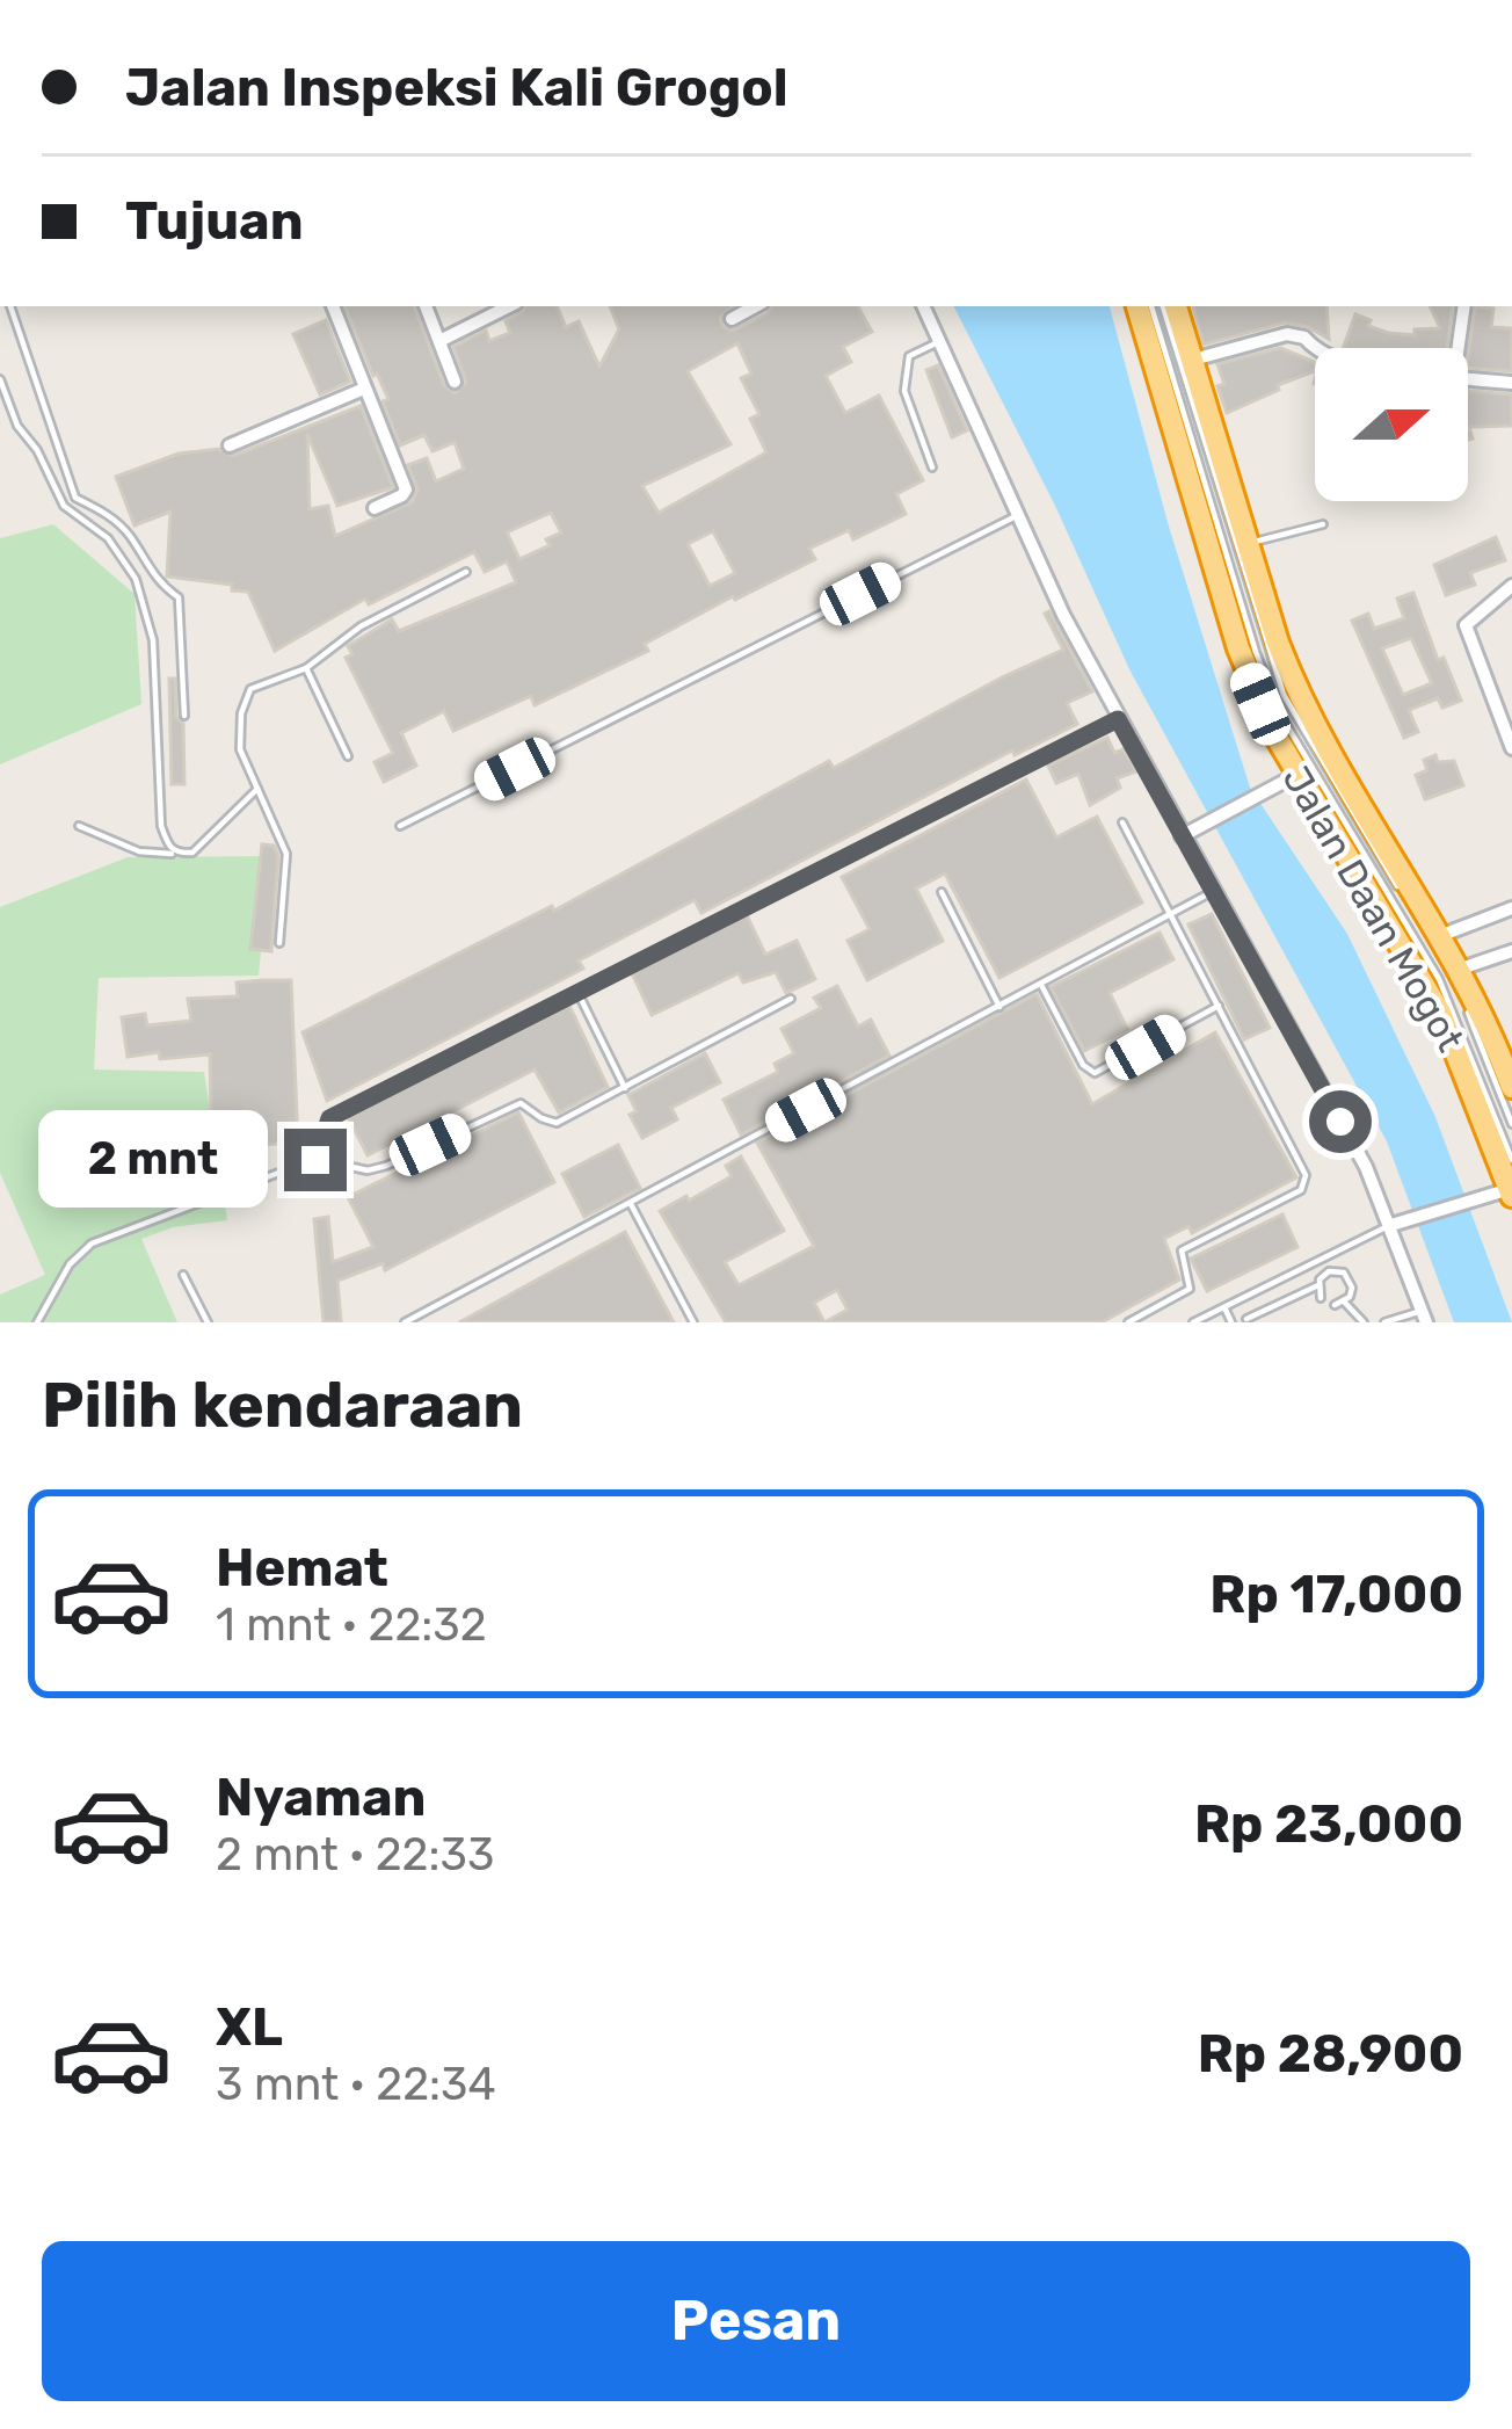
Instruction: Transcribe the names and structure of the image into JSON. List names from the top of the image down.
{
  "streets": {
    "highway": ["Jalan Daan Mogot"]
  },
  "north": "right",
  "page": {
    "banner": ["Jalan Inspeksi Kali Grogol", "Tujuan"],
    "bubble": "2 mnt",
    "heading": "Pilih kendaraan",
    "list": [
      {
        "name": "Hemat",
        "note": "1 mnt · 22:32",
        "value": "Rp 17,000"
      },
      {
        "name": "Nyaman",
        "note": "2 mnt · 22:33",
        "value": "Rp 23,000"
      },
      {
        "name": "XL",
        "note": "3 mnt · 22:34",
        "value": "Rp 28,900"
      }
    ],
    "buttons": "Pesan"
  }
}
